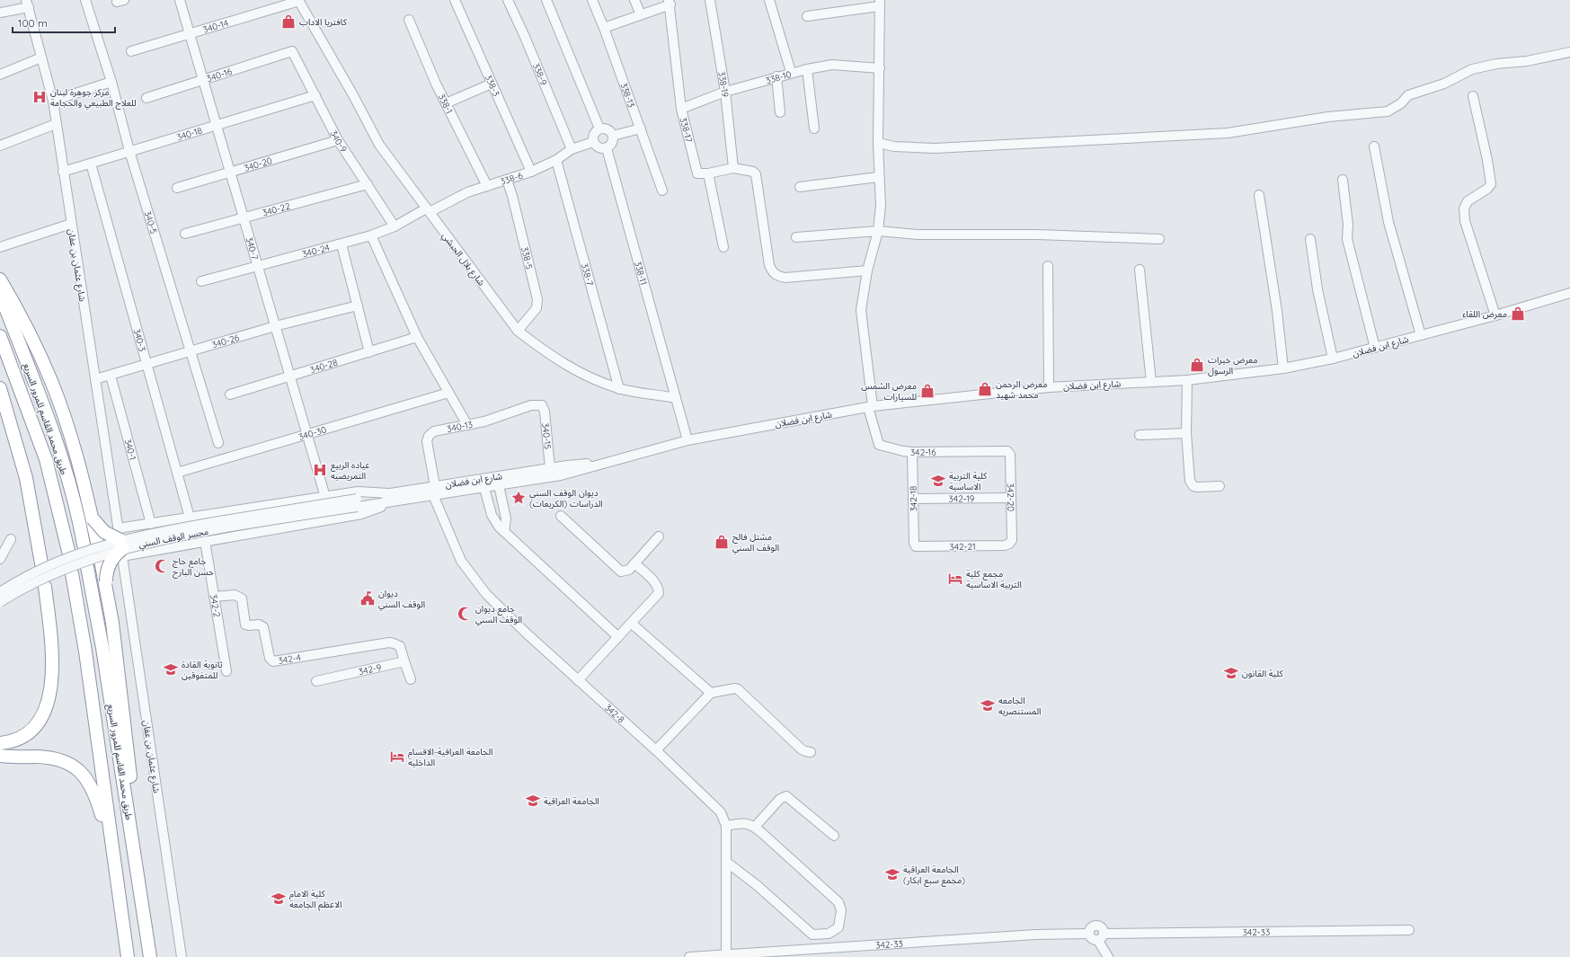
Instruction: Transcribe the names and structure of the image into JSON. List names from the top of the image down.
{
  "streets": {
    "highway": ["طريق محمد القاسم للمرور السريع"],
    "street": [
      "340-14",
      "338-9",
      "340-16",
      "338-10",
      "338-19",
      "338-3",
      "338-13",
      "338-1",
      "338-17",
      "340-18",
      "340-9",
      "340-20",
      "338-6",
      "340-22",
      "340-5",
      "340-7",
      "340-24",
      "338-5",
      "شارع بلال الحبشي",
      "شارع عثمان بن عفان",
      "338-11",
      "338-7",
      "340-3",
      "340-26",
      "شارع ابن فضلان",
      "340-28",
      "340-13",
      "340-30",
      "340-15",
      "340-1",
      "342-16",
      "342-20",
      "342-18",
      "342-19",
      "مجسر الوقف السني",
      "342-21",
      "342-2",
      "342-4",
      "342-9",
      "342-8",
      "342-33"
    ]
  },
  "crossings": [
    ["340-14", "340-7"],
    ["340-14", "شارع بلال الحبشي"],
    ["338-9", "338-6"],
    ["340-16", "340-9"],
    ["340-16", "340-7"],
    ["338-10", "338-19"],
    ["338-10", "338-17"],
    ["338-3", "338-6"],
    ["338-1", "338-6"],
    ["340-18", "340-9"],
    ["340-18", "340-5"],
    ["340-18", "340-7"],
    ["340-18", "شارع عثمان بن عفان"],
    ["340-18", "340-3"],
    ["340-9", "340-20"],
    ["340-9", "340-22"],
    ["340-9", "340-24"],
    ["340-20", "340-7"],
    ["338-6", "340-24"],
    ["338-6", "338-5"],
    ["338-6", "شارع بلال الحبشي"],
    ["338-6", "338-11"],
    ["338-6", "338-7"],
    ["340-22", "340-7"],
    ["340-5", "340-26"],
    ["340-7", "340-24"],
    ["340-7", "340-26"],
    ["340-7", "340-28"],
    ["340-7", "340-30"],
    ["340-24", "شارع بلال الحبشي"],
    ["338-5", "شارع بلال الحبشي"],
    ["شارع بلال الحبشي", "338-11"],
    ["شارع بلال الحبشي", "338-7"],
    ["شارع عثمان بن عفان", "340-26"],
    ["شارع عثمان بن عفان", "مجسر الوقف السني"],
    ["340-3", "340-26"],
    ["340-3", "340-30"],
    ["340-26", "340-1"],
    ["شارع ابن فضلان", "340-13"],
    ["شارع ابن فضلان", "340-15"],
    ["شارع ابن فضلان", "342-16"],
    ["شارع ابن فضلان", "مجسر الوقف السني"],
    ["شارع ابن فضلان", "342-8"],
    ["340-13", "340-15"],
    ["340-13", "342-8"],
    ["342-16", "342-20"],
    ["342-16", "342-18"],
    ["342-20", "342-19"],
    ["342-20", "342-21"],
    ["342-18", "342-19"],
    ["342-18", "342-21"],
    ["342-2", "342-4"],
    ["342-4", "342-9"],
    ["342-8", "342-33"]
  ],
  "places": {
    "shop": [
      "كافتريا الاداب",
      "معرض اللقاء",
      "معرض خيرات الرسول",
      "معرض الرحمن محمد شهيد",
      "معرض الشمس للسيارات",
      "مشتل فالح الوقف السني"
    ],
    "hospital": ["مركز جوهرة لبنان للعلاج الطبيعي والحجامة", "عياده الربيع التمريضيه"],
    "school or university": [
      "كلية التربية الاساسية",
      "ثانوية القادة للمتفوقين",
      "كلية القانون",
      "الجامعه المستنصريه",
      "الجامعة العراقية",
      "الجامعة العراقية (مجمع سبع ابكار)",
      "كلية الامام الاعظم الجامعة"
    ],
    "place": ["ديوان الوقف السني الدراسات (الكريعات)"],
    "mosque": ["جامع حاج حسن البارح", "جامع ديوان الوقف السني"],
    "hotel": ["مجمع كلية التربية الاساسية", "الجامعة العراقية-الاقسام الداخلية"],
    "public building": ["ديوان الوقف السني"]
  },
  "scale_bar": "100 m"
}
